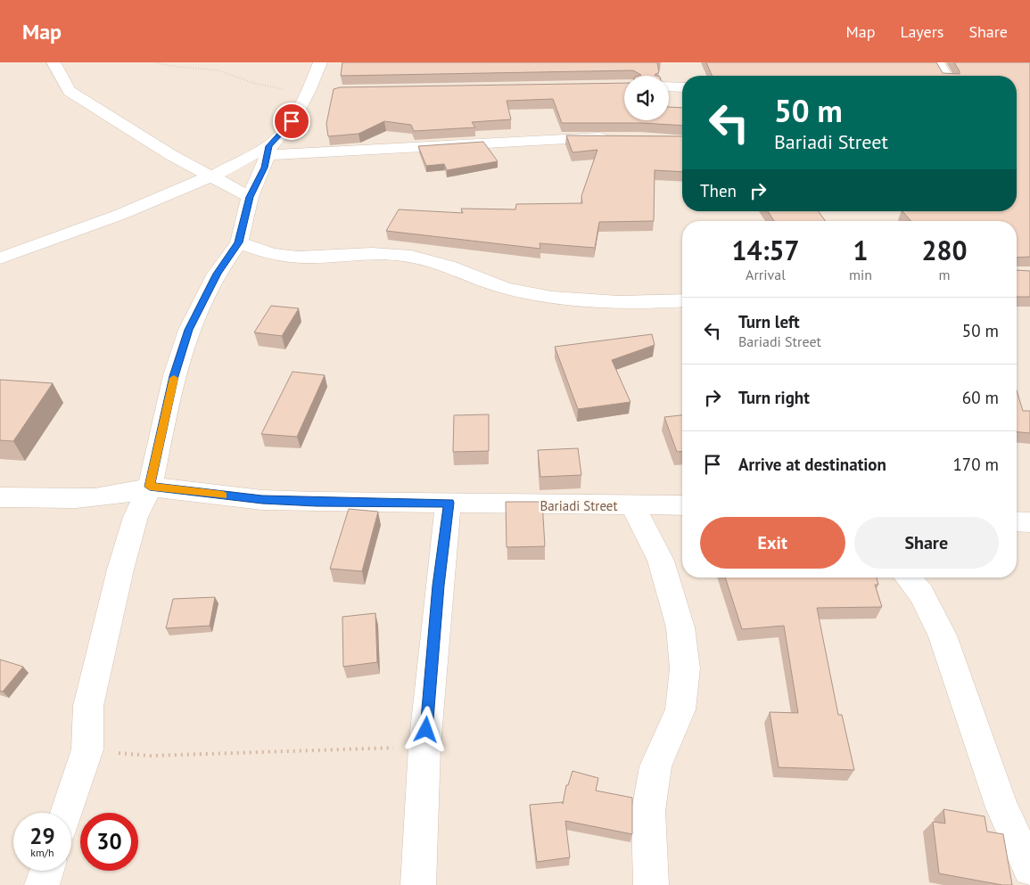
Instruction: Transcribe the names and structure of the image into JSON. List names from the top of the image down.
{
  "streets": {
    "street": ["Bariadi Street"]
  },
  "page": {
    "header": "Map",
    "nav": ["Map", "Layers", "Share"],
    "turn": ["50 m", "Bariadi Street"],
    "then": "Then",
    "eta": [
      "14:57",
      "Arrival",
      "1",
      "min",
      "280",
      "m"
    ],
    "list": [
      {
        "name": "Turn left",
        "note": "Bariadi Street",
        "value": "50 m"
      },
      {
        "name": "Turn right",
        "value": "60 m"
      },
      {
        "name": "Arrive at destination",
        "value": "170 m"
      }
    ],
    "buttons": ["Exit", "Share"],
    "speed": "29 km/h",
    "limit": "30"
  }
}
